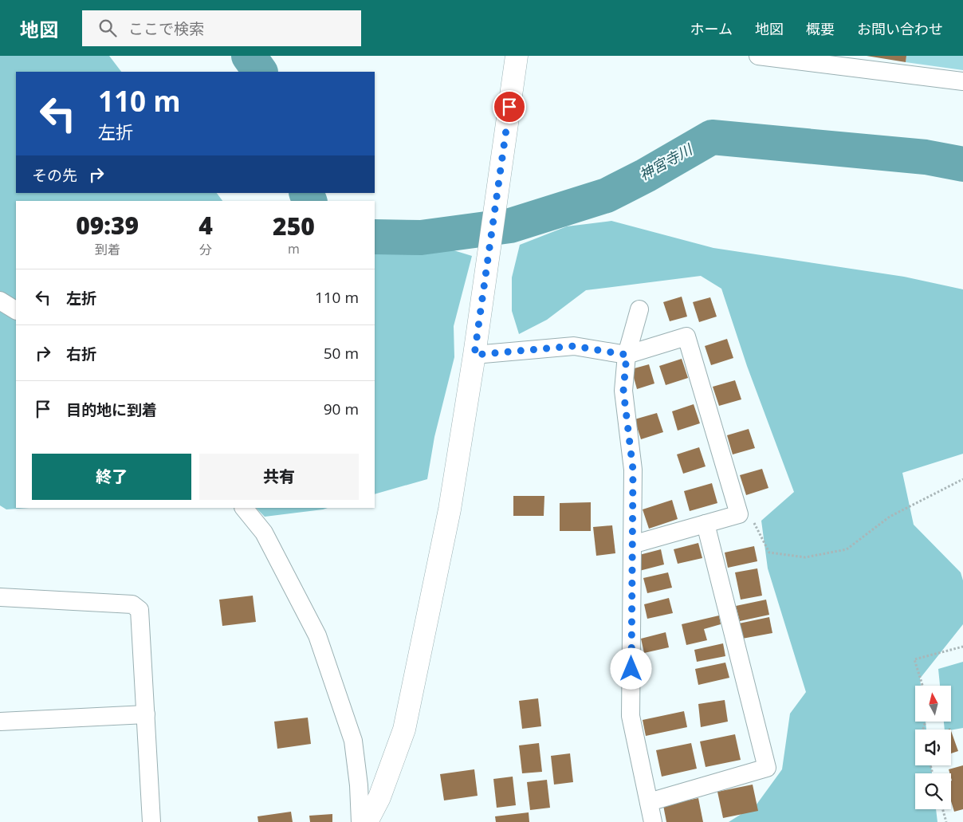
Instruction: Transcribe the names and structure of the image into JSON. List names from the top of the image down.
{
  "water": ["神宮寺川"],
  "north": "top",
  "page": {
    "header": "地図",
    "search": "ここで検索",
    "nav": [
      "ホーム",
      "地図",
      "概要",
      "お問い合わせ"
    ],
    "turn": ["110 m", "左折"],
    "then": "その先",
    "eta": [
      "09:39",
      "到着",
      "4",
      "分",
      "250",
      "m"
    ],
    "list": [
      {
        "name": "左折",
        "value": "110 m"
      },
      {
        "name": "右折",
        "value": "50 m"
      },
      {
        "name": "目的地に到着",
        "value": "90 m"
      }
    ],
    "buttons": ["終了", "共有"]
  }
}
